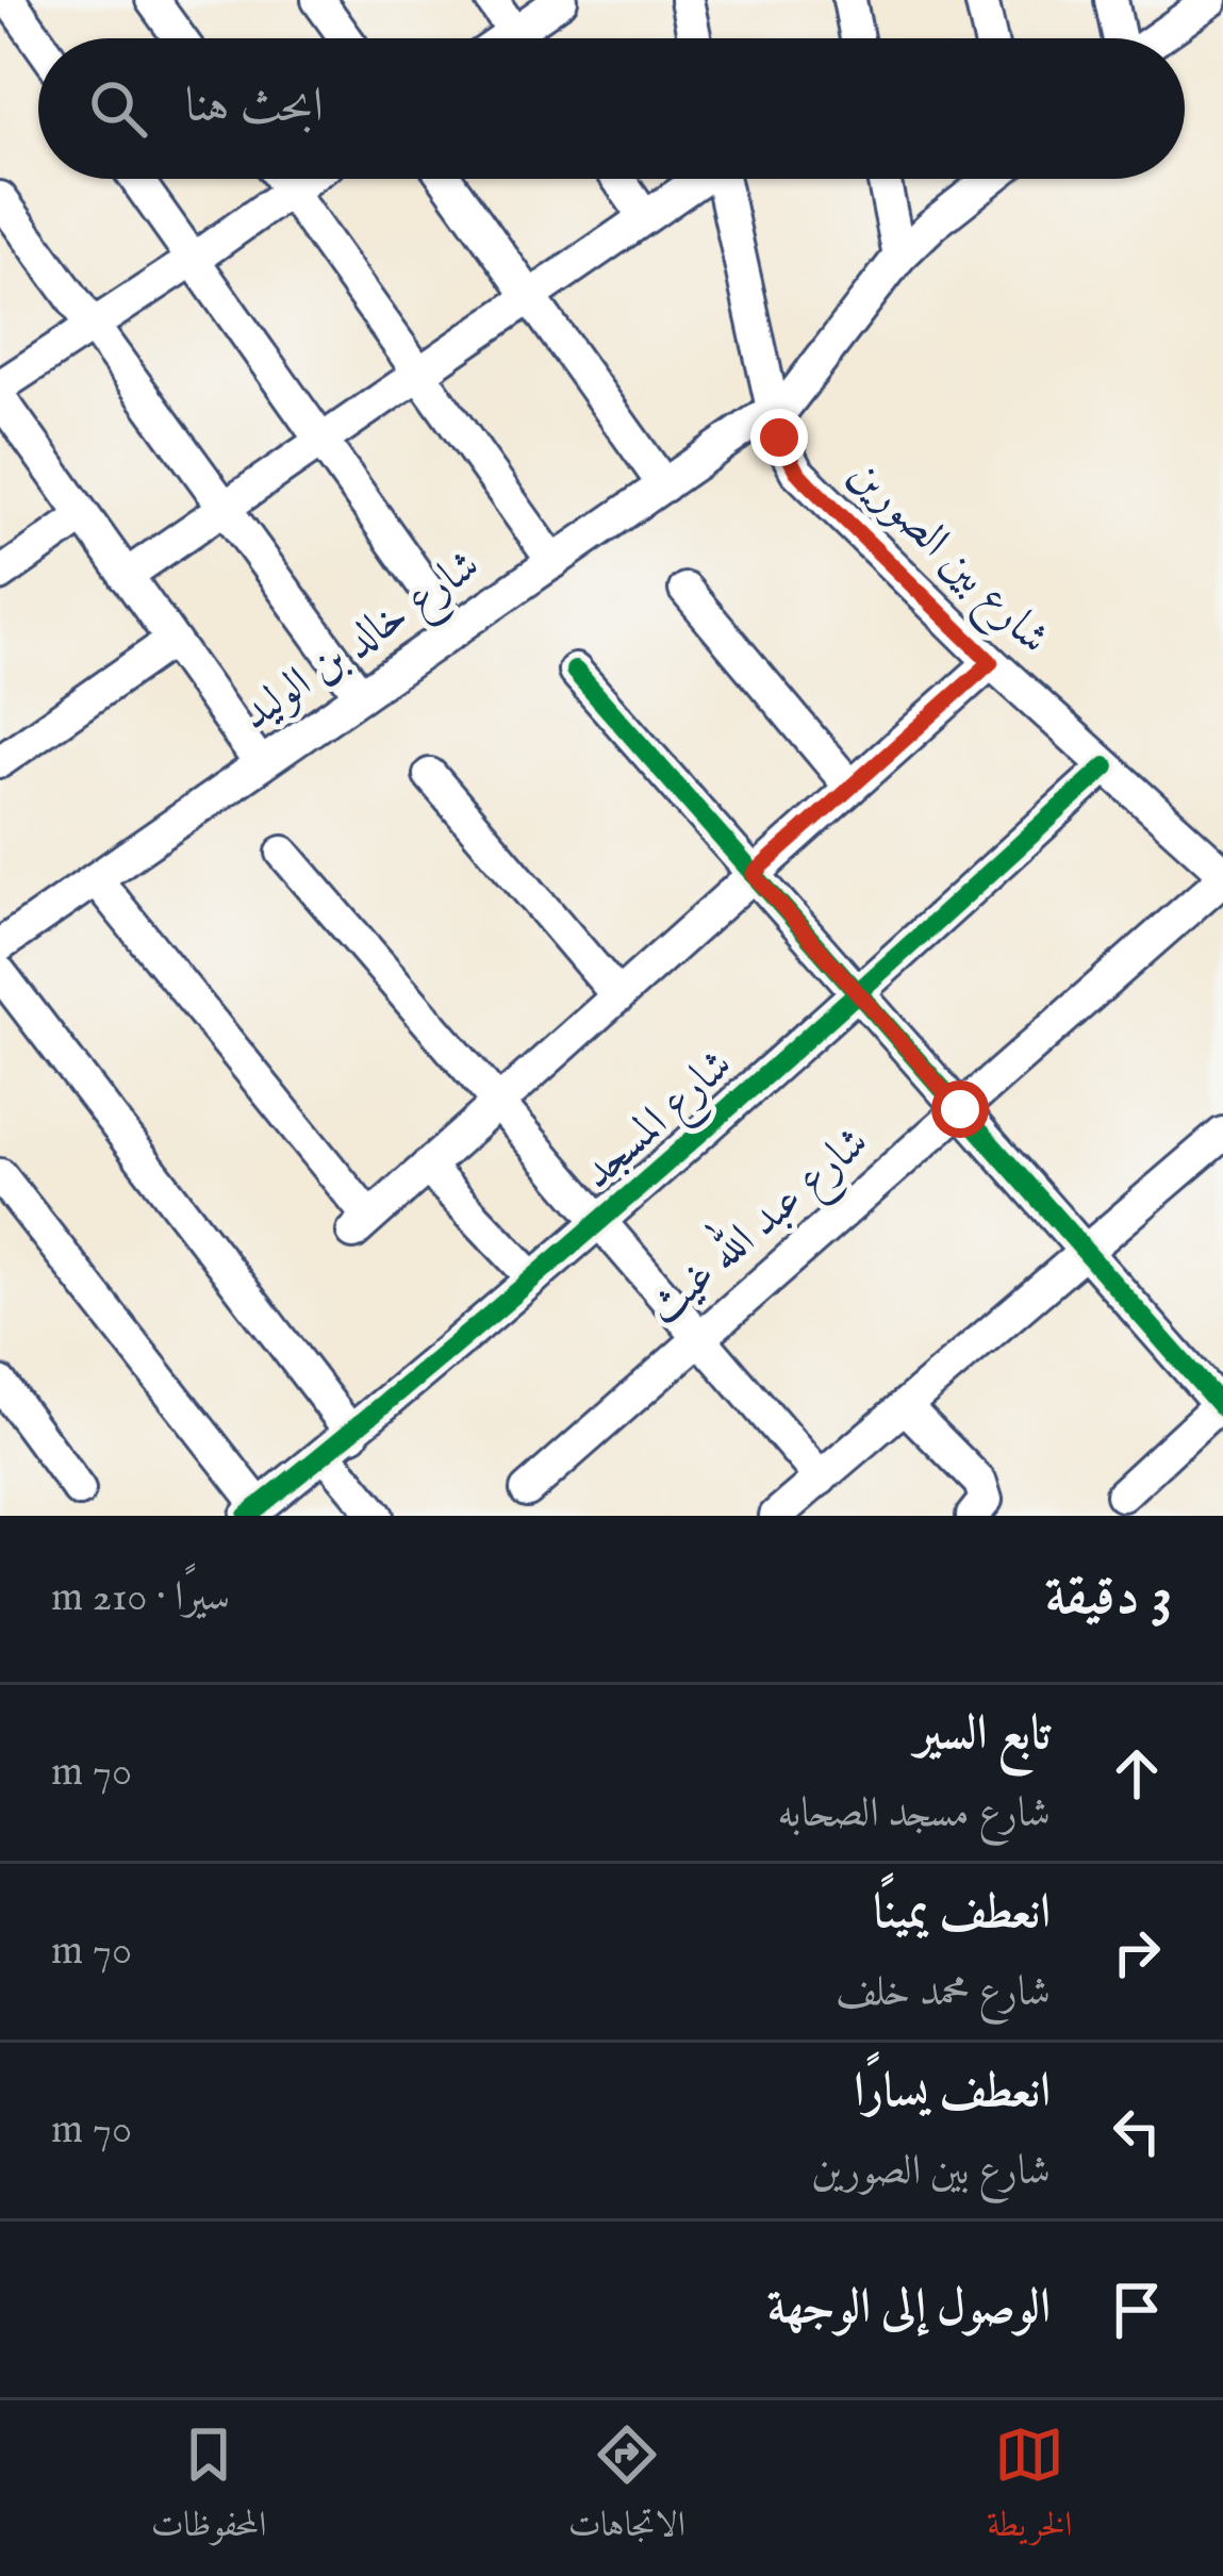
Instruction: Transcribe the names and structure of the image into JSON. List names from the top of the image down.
{
  "streets": {
    "street": [
      "شارع بين الصورين",
      "شارع خالد بن الوليد",
      "شارع المسجد",
      "شارع عبد الله غيث"
    ]
  },
  "crossings": [
    ["شارع بين الصورين", "شارع خالد بن الوليد"],
    ["شارع بين الصورين", "شارع المسجد"],
    ["شارع بين الصورين", "شارع عبد الله غيث"]
  ],
  "page": {
    "search": "ابحث هنا",
    "heading": ["3 دقيقة", "سيرًا · 210 m"],
    "list": [
      ["تابع السير", "شارع مسجد الصحابه", "70 m"],
      ["انعطف يمينًا", "شارع محمد خلف", "70 m"],
      ["انعطف يسارًا", "شارع بين الصورين", "70 m"],
      "الوصول إلى الوجهة"
    ],
    "nav": ["الخريطة", "الاتجاهات", "المحفوظات"]
  }
}
